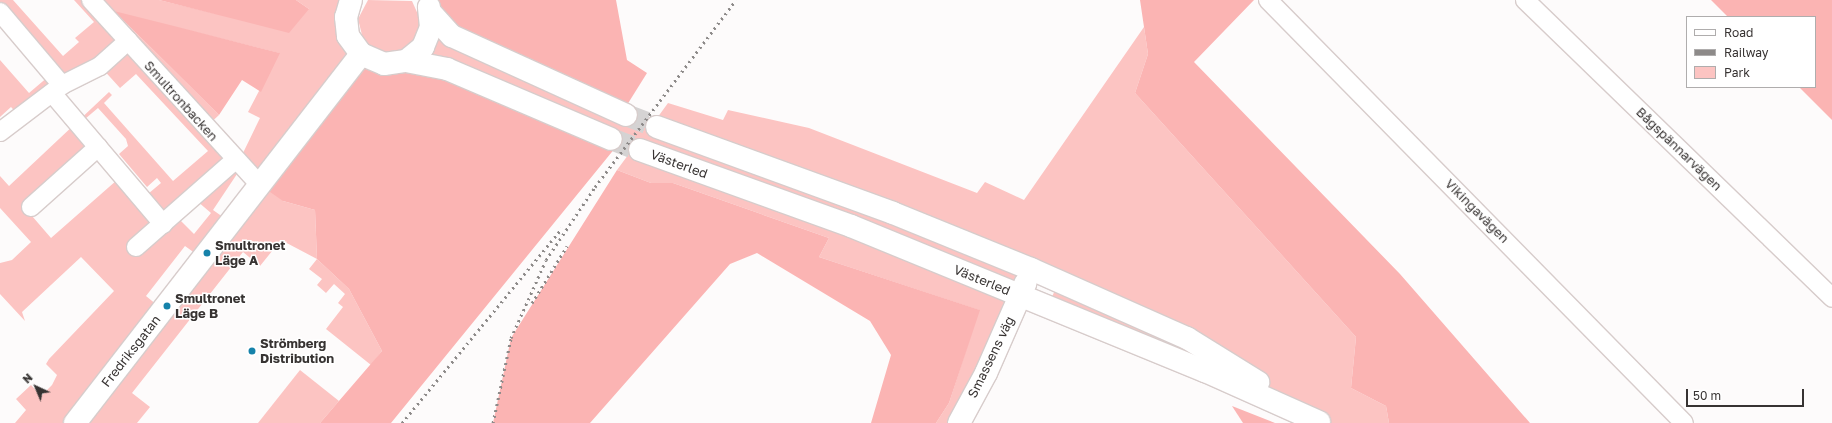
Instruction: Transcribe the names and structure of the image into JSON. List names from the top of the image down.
{
  "streets": {
    "street": [
      "Smultronbacken",
      "Bågspännarvägen",
      "Västerled",
      "Vikingavägen",
      "Fredriksgatan",
      "Smassens väg"
    ]
  },
  "crossings": [
    ["Smultronbacken", "Fredriksgatan"],
    ["Västerled", "Smassens väg"]
  ],
  "places": ["Smultronet Läge A", "Smultronet Läge B", "Strömberg Distribution"],
  "legend": ["Road", "Railway", "Park"],
  "scale_bar": "50 m",
  "north": "top left"
}
